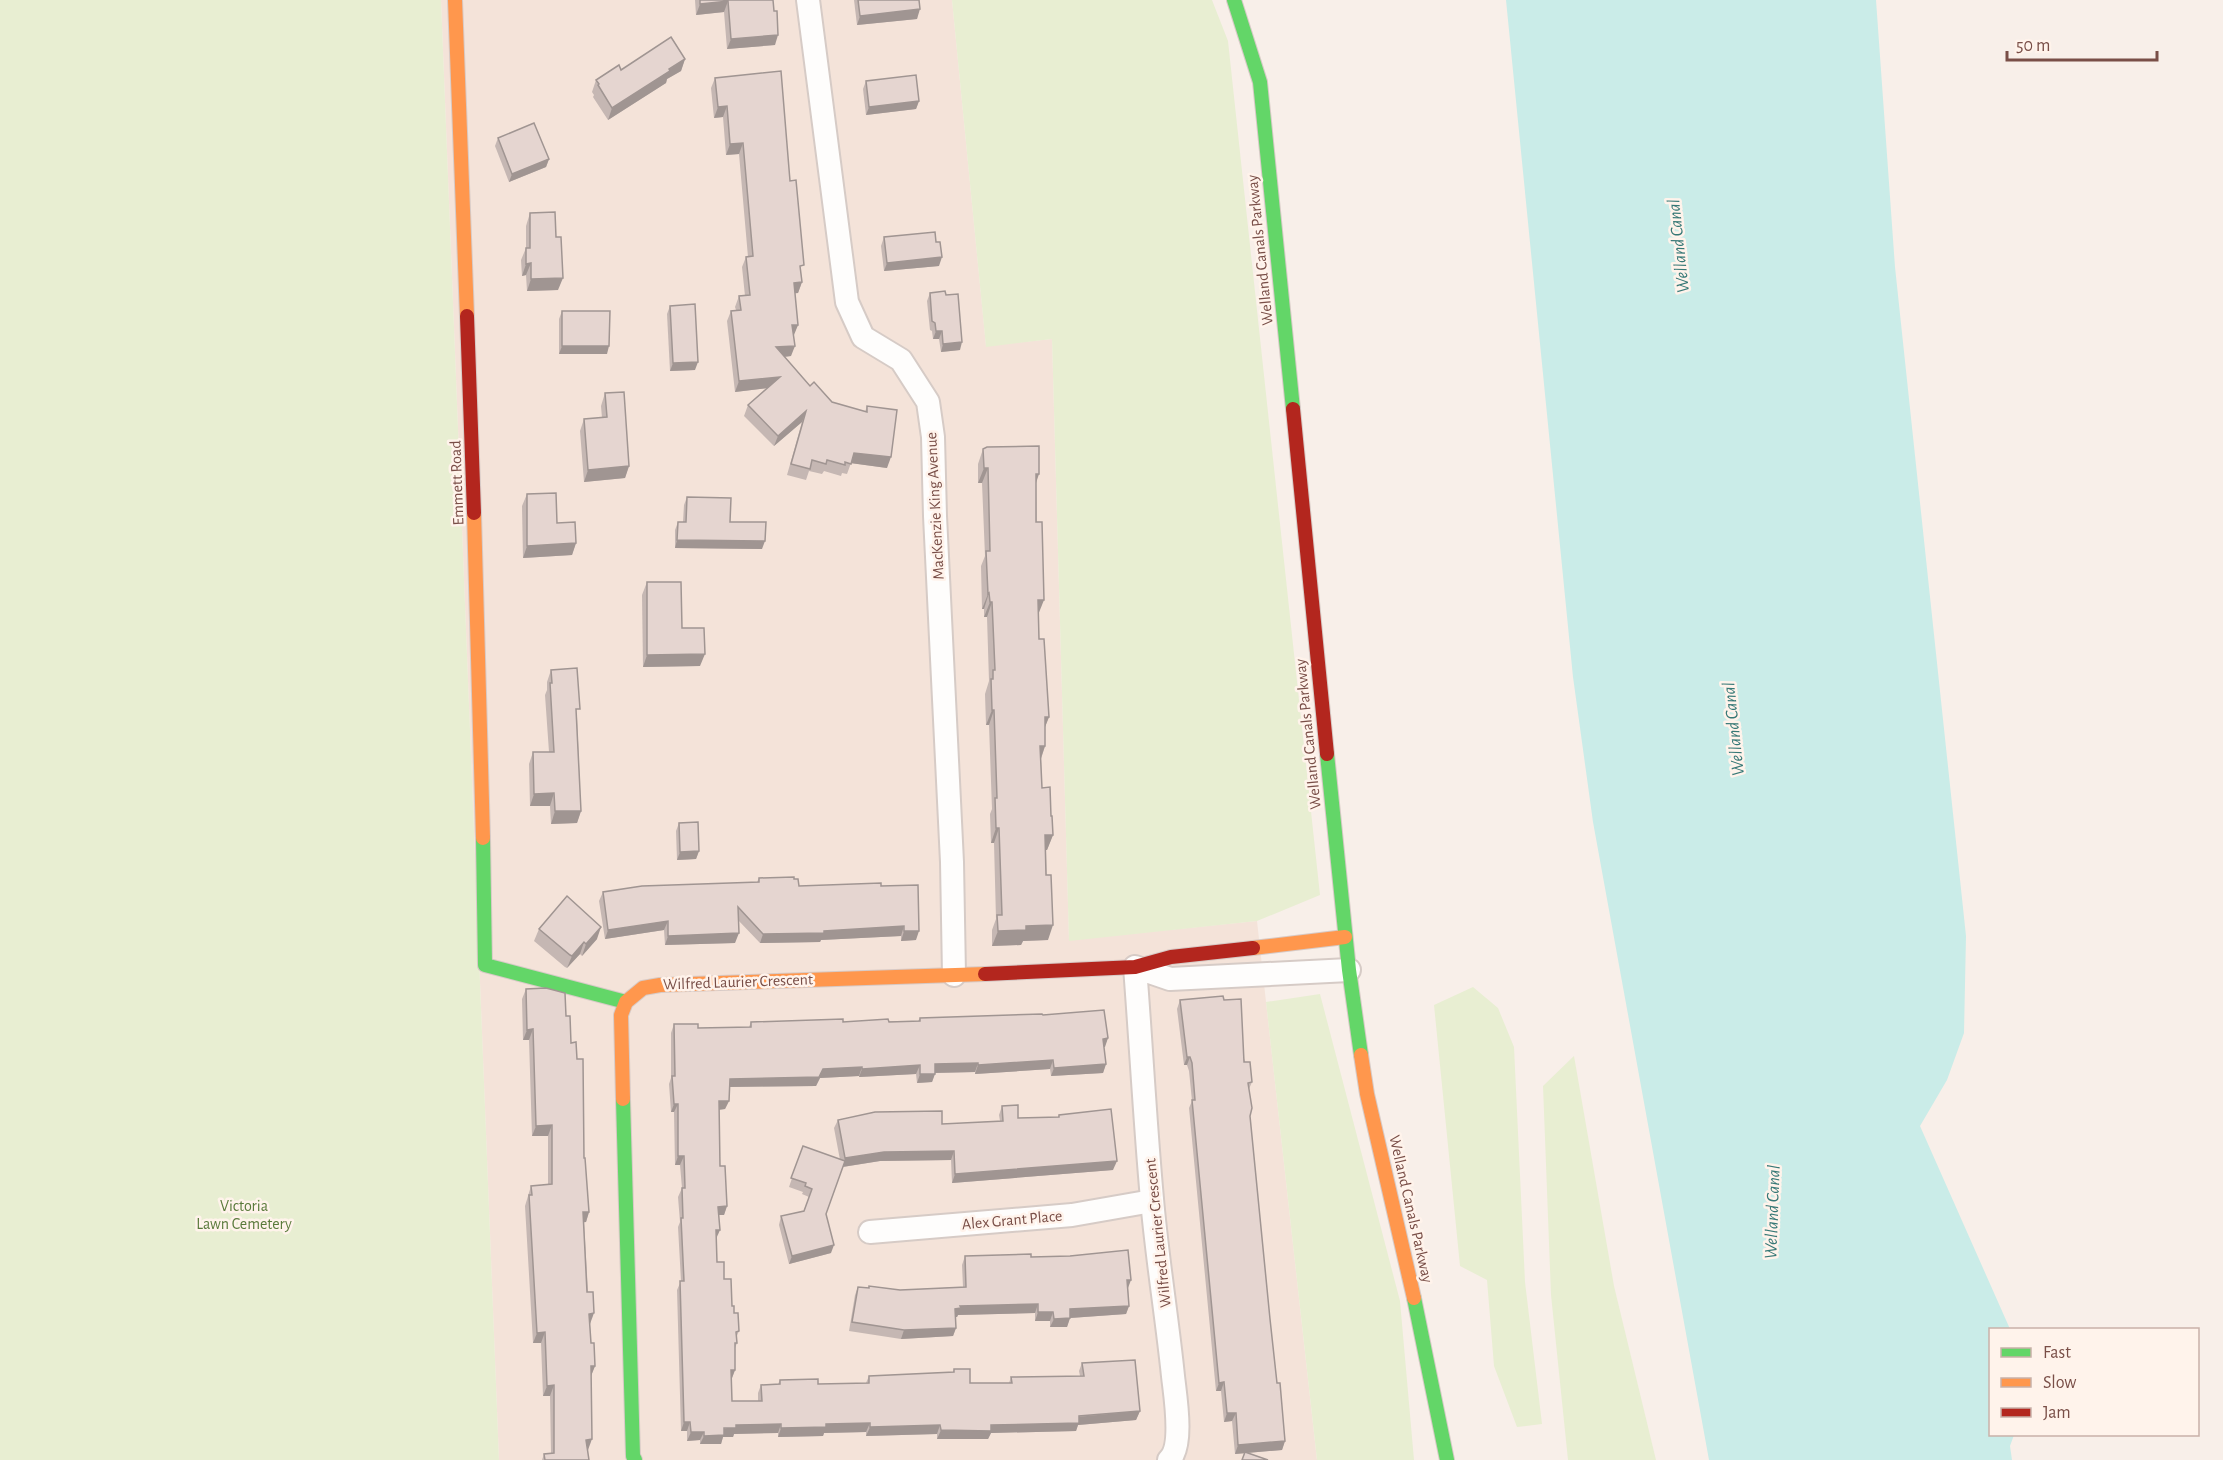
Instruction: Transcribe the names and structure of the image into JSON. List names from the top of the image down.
{
  "streets": {
    "street": [
      "Welland Canals Parkway",
      "Emmett Road",
      "MacKenzie King Avenue",
      "Wilfred Laurier Crescent",
      "Alex Grant Place"
    ]
  },
  "crossings": [
    ["Welland Canals Parkway", "Wilfred Laurier Crescent"],
    ["Emmett Road", "Wilfred Laurier Crescent"],
    ["MacKenzie King Avenue", "Wilfred Laurier Crescent"],
    ["Wilfred Laurier Crescent", "Alex Grant Place"]
  ],
  "water": ["Welland Canal"],
  "parks": ["Victoria Lawn Cemetery"],
  "legend": ["Fast", "Slow", "Jam"],
  "scale_bar": "50 m"
}
